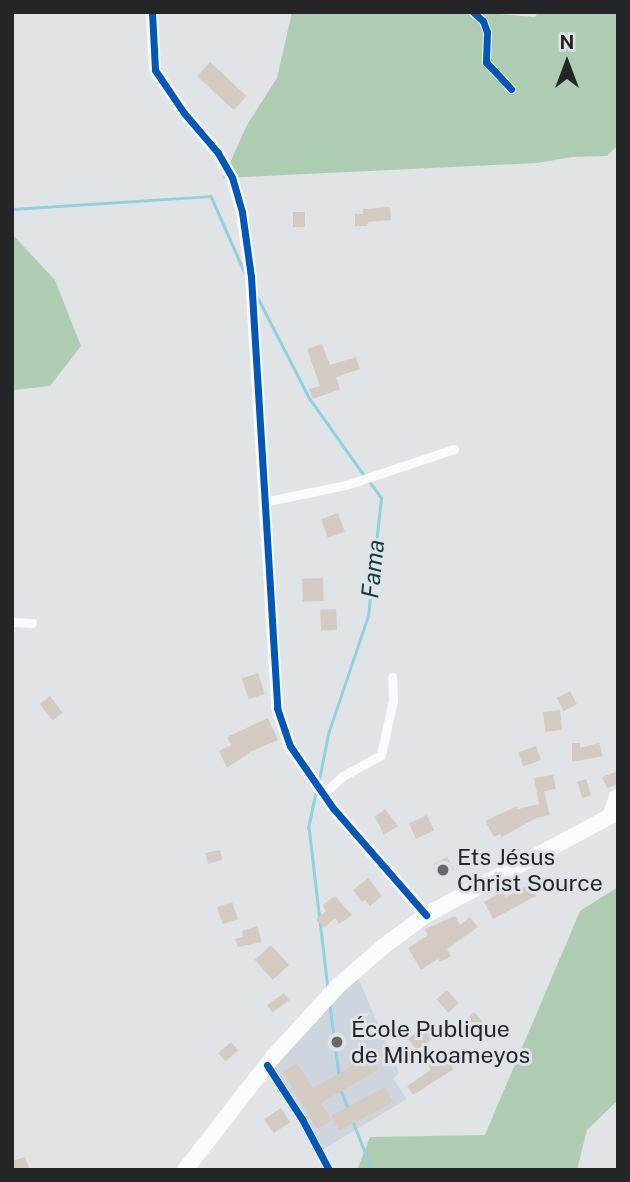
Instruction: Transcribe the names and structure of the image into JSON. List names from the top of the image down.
{
  "water": ["Fama"],
  "places": ["Ets Jésus Christ Source", "École Publique de Minkoameyos"],
  "north": "top"
}
